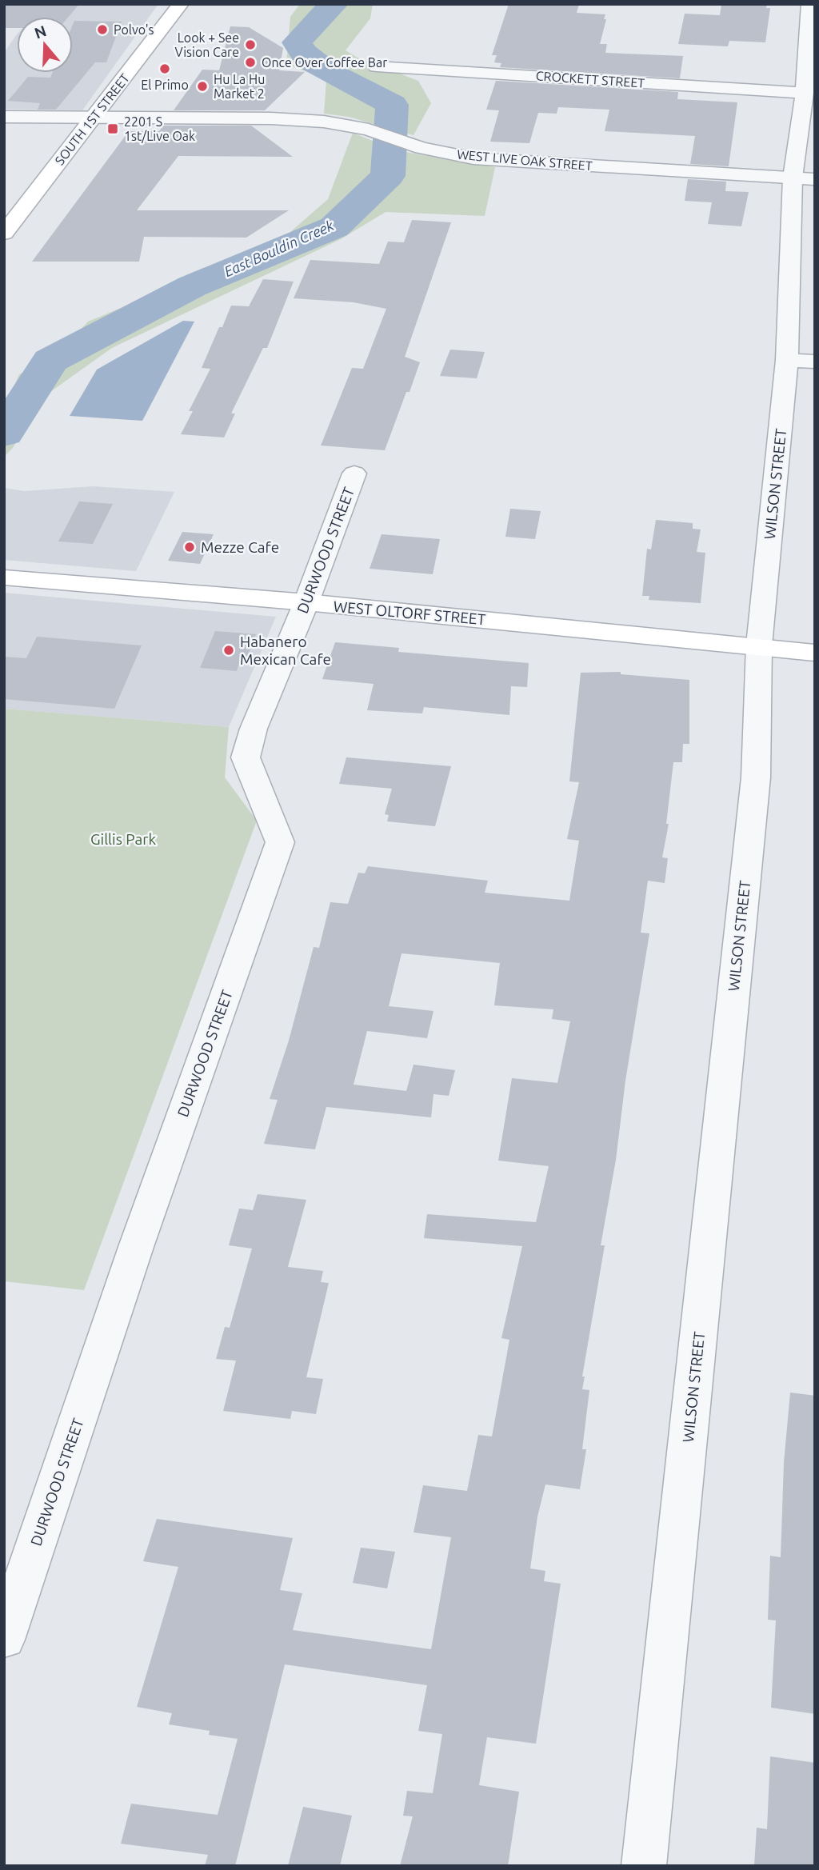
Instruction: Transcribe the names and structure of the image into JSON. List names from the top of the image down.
{
  "streets": {
    "main road": ["SOUTH 1ST STREET", "WEST OLTORF STREET"],
    "street": [
      "CROCKETT STREET",
      "WEST LIVE OAK STREET",
      "WILSON STREET",
      "DURWOOD STREET"
    ]
  },
  "crossings": [
    ["CROCKETT STREET", "WILSON STREET"],
    ["SOUTH 1ST STREET", "WEST LIVE OAK STREET"],
    ["WEST LIVE OAK STREET", "WILSON STREET"],
    ["WILSON STREET", "WEST OLTORF STREET"],
    ["DURWOOD STREET", "WEST OLTORF STREET"]
  ],
  "water": ["East Bouldin Creek"],
  "parks": ["Gillis Park"],
  "places": {
    "other": [
      "Polvo's",
      "Look + See Vision Care",
      "Once Over Coffee Bar",
      "El Primo",
      "Hu La Hu Market 2",
      "Mezze Cafe",
      "Habanero Mexican Cafe"
    ],
    "transit": ["2201 S 1st/Live Oak"]
  },
  "north": "top"
}
